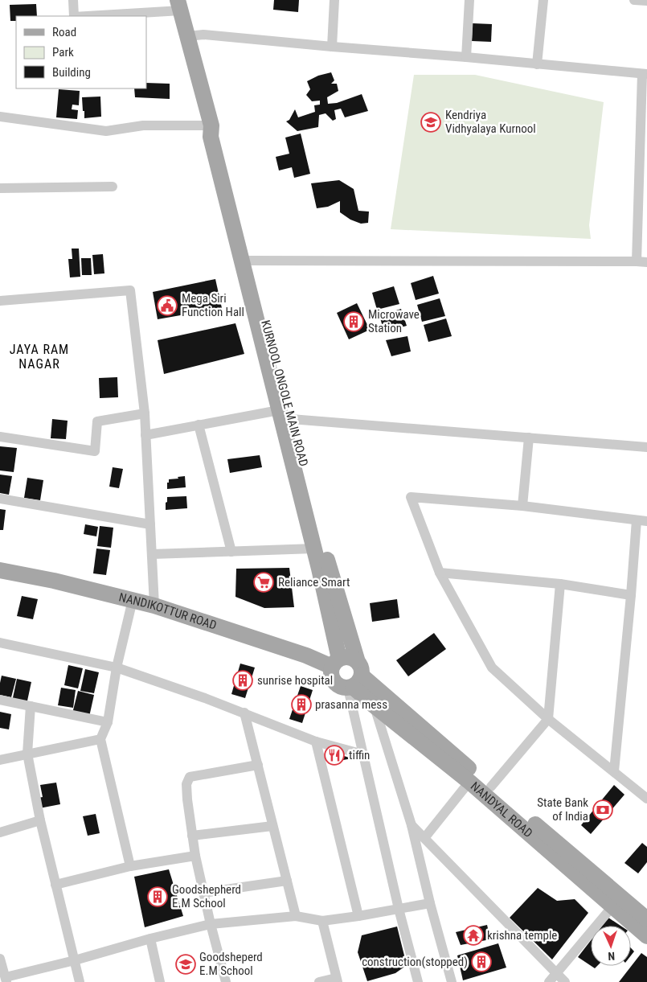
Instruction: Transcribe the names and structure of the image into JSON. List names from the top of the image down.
{
  "streets": {
    "main road": ["KURNOOL ONGOLE MAIN ROAD", "NANDIKOTTUR ROAD", "NANDYAL ROAD"]
  },
  "crossings": [
    ["KURNOOL ONGOLE MAIN ROAD", "NANDIKOTTUR ROAD"],
    ["KURNOOL ONGOLE MAIN ROAD", "NANDYAL ROAD"],
    ["NANDIKOTTUR ROAD", "NANDYAL ROAD"]
  ],
  "districts": ["JAYA RAM NAGAR"],
  "places": {
    "school or university": ["Kendriya Vidhyalaya Kurnool", "Goodsheperd E.M School"],
    "public building": ["Mega Siri Function Hall"],
    "building": [
      "Microwave Station",
      "sunrise hospital",
      "prasanna mess",
      "Goodshepherd E.M School",
      "construction(stopped)"
    ],
    "supermarket": ["Reliance Smart"],
    "restaurant": ["tiffin"],
    "bank": ["State Bank of India"],
    "temple": ["krishna temple"]
  },
  "legend": ["Road", "Park", "Building"],
  "north": "bottom"
}
